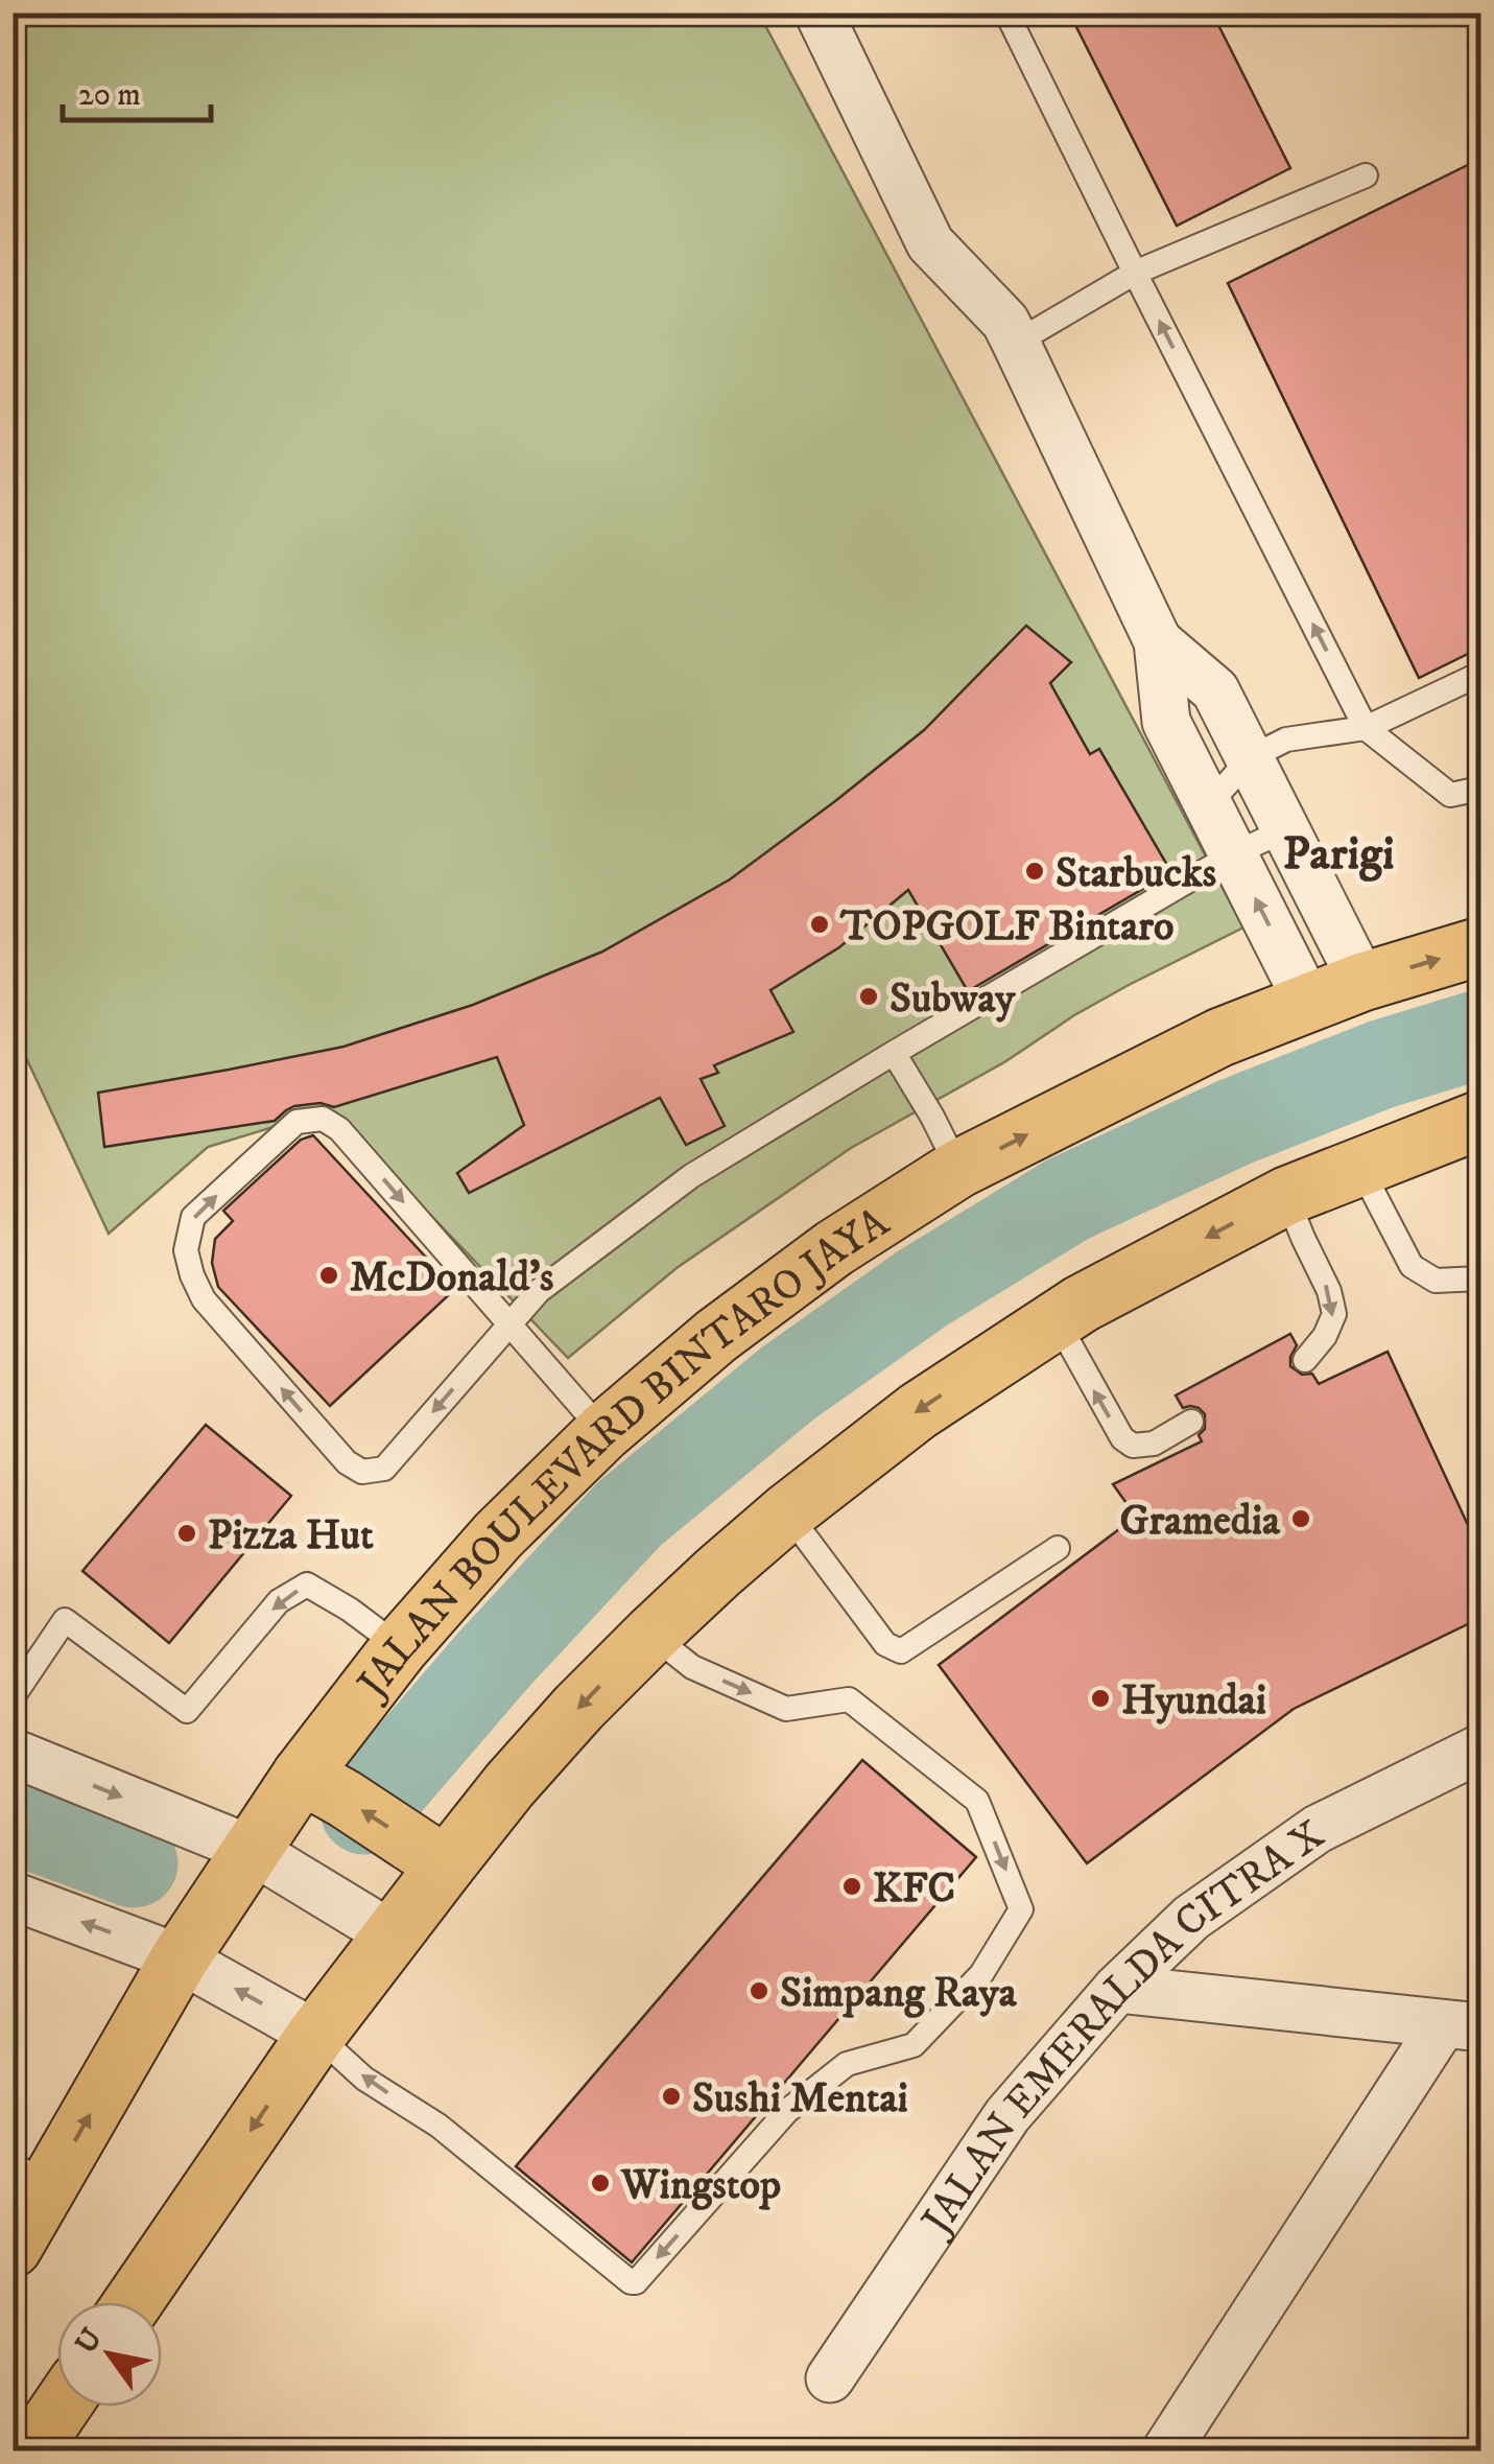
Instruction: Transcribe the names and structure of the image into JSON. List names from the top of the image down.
{
  "streets": {
    "main road": ["JALAN BOULEVARD BINTARO JAYA"],
    "street": ["JALAN EMERALDA CITRA X"]
  },
  "districts": ["Parigi"],
  "places": [
    "Starbucks",
    "TOPGOLF Bintaro",
    "Subway",
    "McDonald's",
    "Gramedia",
    "Pizza Hut",
    "Hyundai",
    "KFC",
    "Simpang Raya",
    "Sushi Mentai",
    "Wingstop"
  ],
  "scale_bar": "20 m",
  "north": "top left"
}
